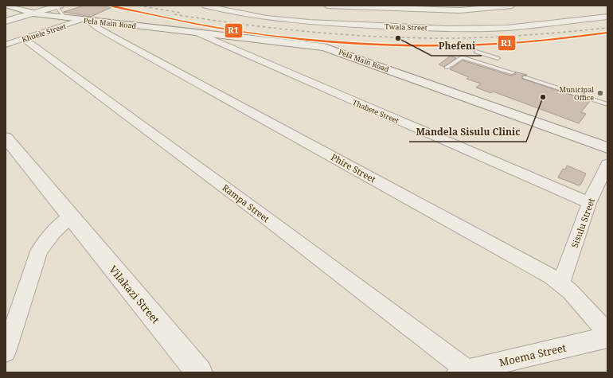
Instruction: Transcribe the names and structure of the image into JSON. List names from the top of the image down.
{
  "streets": {
    "main road": ["Pela Main Road", "Vilakazi Street"],
    "street": [
      "Twala Street",
      "Khuele Street",
      "Thabete Street",
      "Phire Street",
      "Rampa Street",
      "Sisulu Street",
      "Moema Street"
    ]
  },
  "crossings": [
    ["Pela Main Road", "Khuele Street"],
    ["Pela Main Road", "Thabete Street"],
    ["Pela Main Road", "Phire Street"],
    ["Khuele Street", "Phire Street"],
    ["Khuele Street", "Rampa Street"],
    ["Thabete Street", "Sisulu Street"],
    ["Phire Street", "Sisulu Street"],
    ["Rampa Street", "Moema Street"]
  ],
  "places": ["Phefeni", "Municipal Office", "Mandela Sisulu Clinic"],
  "lines": ["transit line R1"]
}
